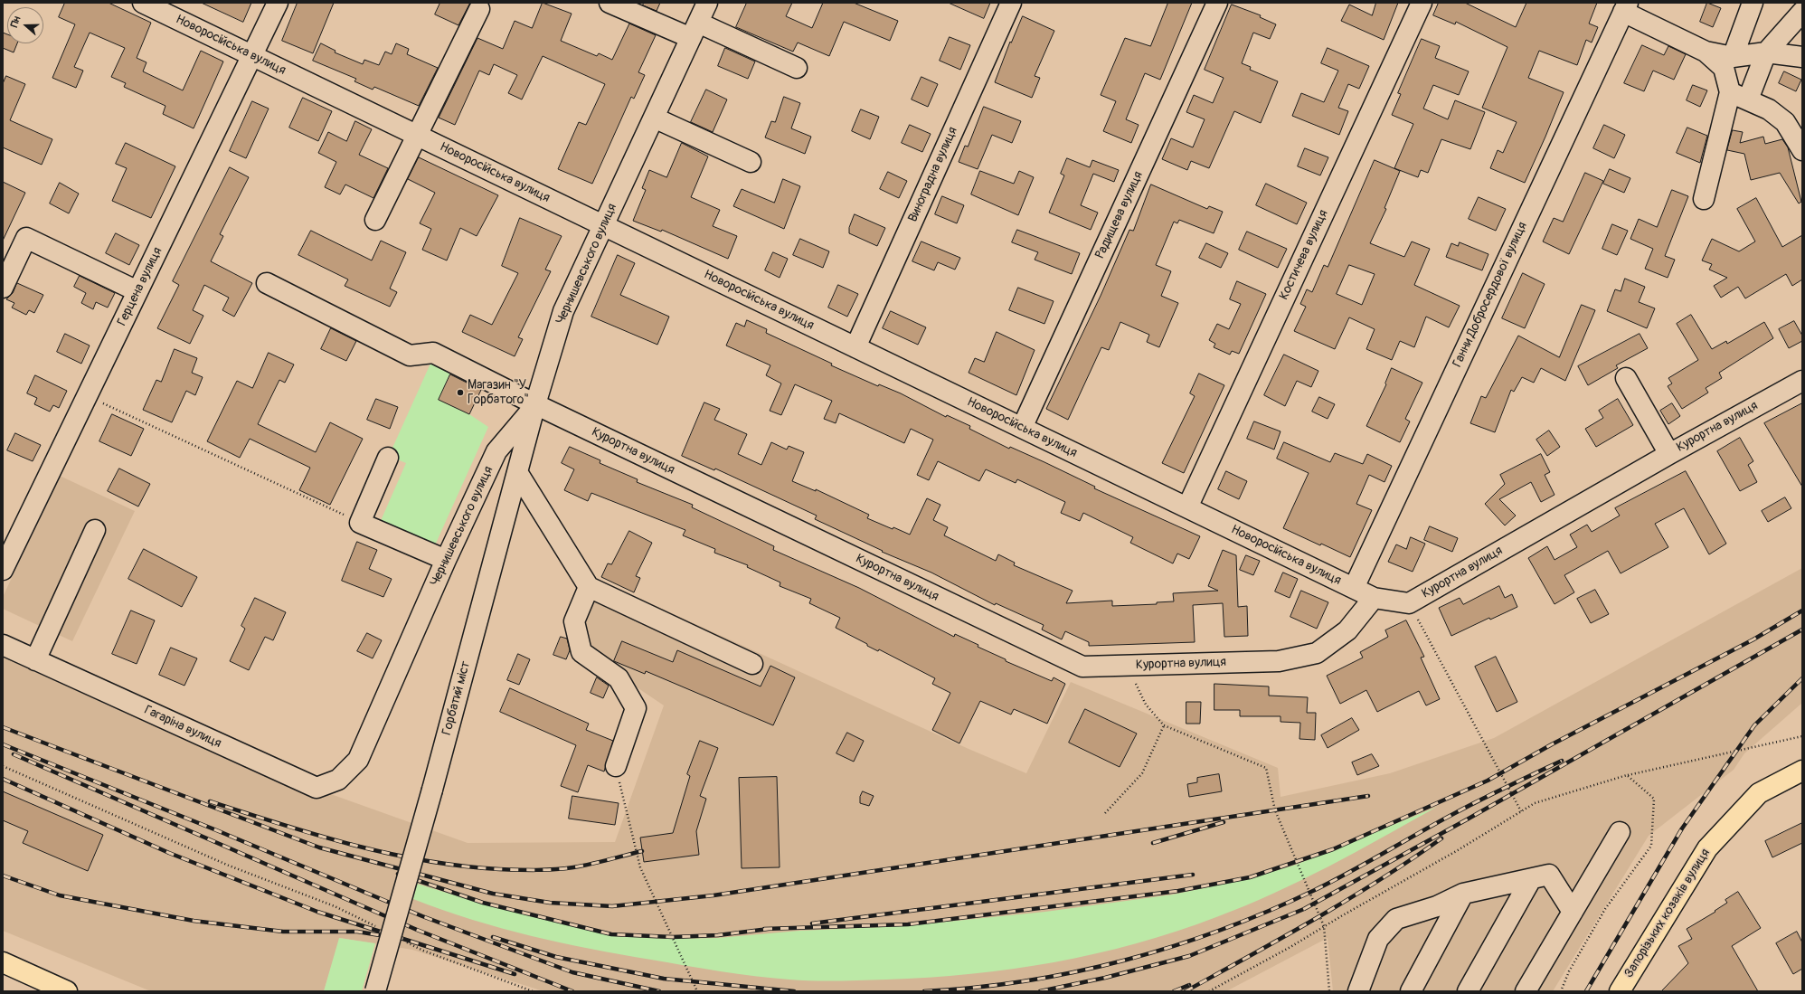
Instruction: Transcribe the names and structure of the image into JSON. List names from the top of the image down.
{
  "streets": {
    "main road": ["Запорізьких козаків вулиця"],
    "street": [
      "Новоросійська вулиця",
      "Виноградна вулиця",
      "Радищева вулиця",
      "Костичева вулиця",
      "Чернишевського вулиця",
      "Герцена вулиця",
      "Ганни Добросердової вулиця",
      "Курортна вулиця",
      "Горбатий міст",
      "Гагаріна вулиця"
    ]
  },
  "crossings": [
    ["Новоросійська вулиця", "Виноградна вулиця"],
    ["Новоросійська вулиця", "Радищева вулиця"],
    ["Новоросійська вулиця", "Костичева вулиця"],
    ["Новоросійська вулиця", "Чернишевського вулиця"],
    ["Новоросійська вулиця", "Герцена вулиця"],
    ["Новоросійська вулиця", "Ганни Добросердової вулиця"],
    ["Новоросійська вулиця", "Курортна вулиця"],
    ["Чернишевського вулиця", "Курортна вулиця"],
    ["Чернишевського вулиця", "Горбатий міст"],
    ["Чернишевського вулиця", "Гагаріна вулиця"],
    ["Курортна вулиця", "Горбатий міст"]
  ],
  "places": ["Магазин \"У Горбатого\""],
  "north": "left"
}
